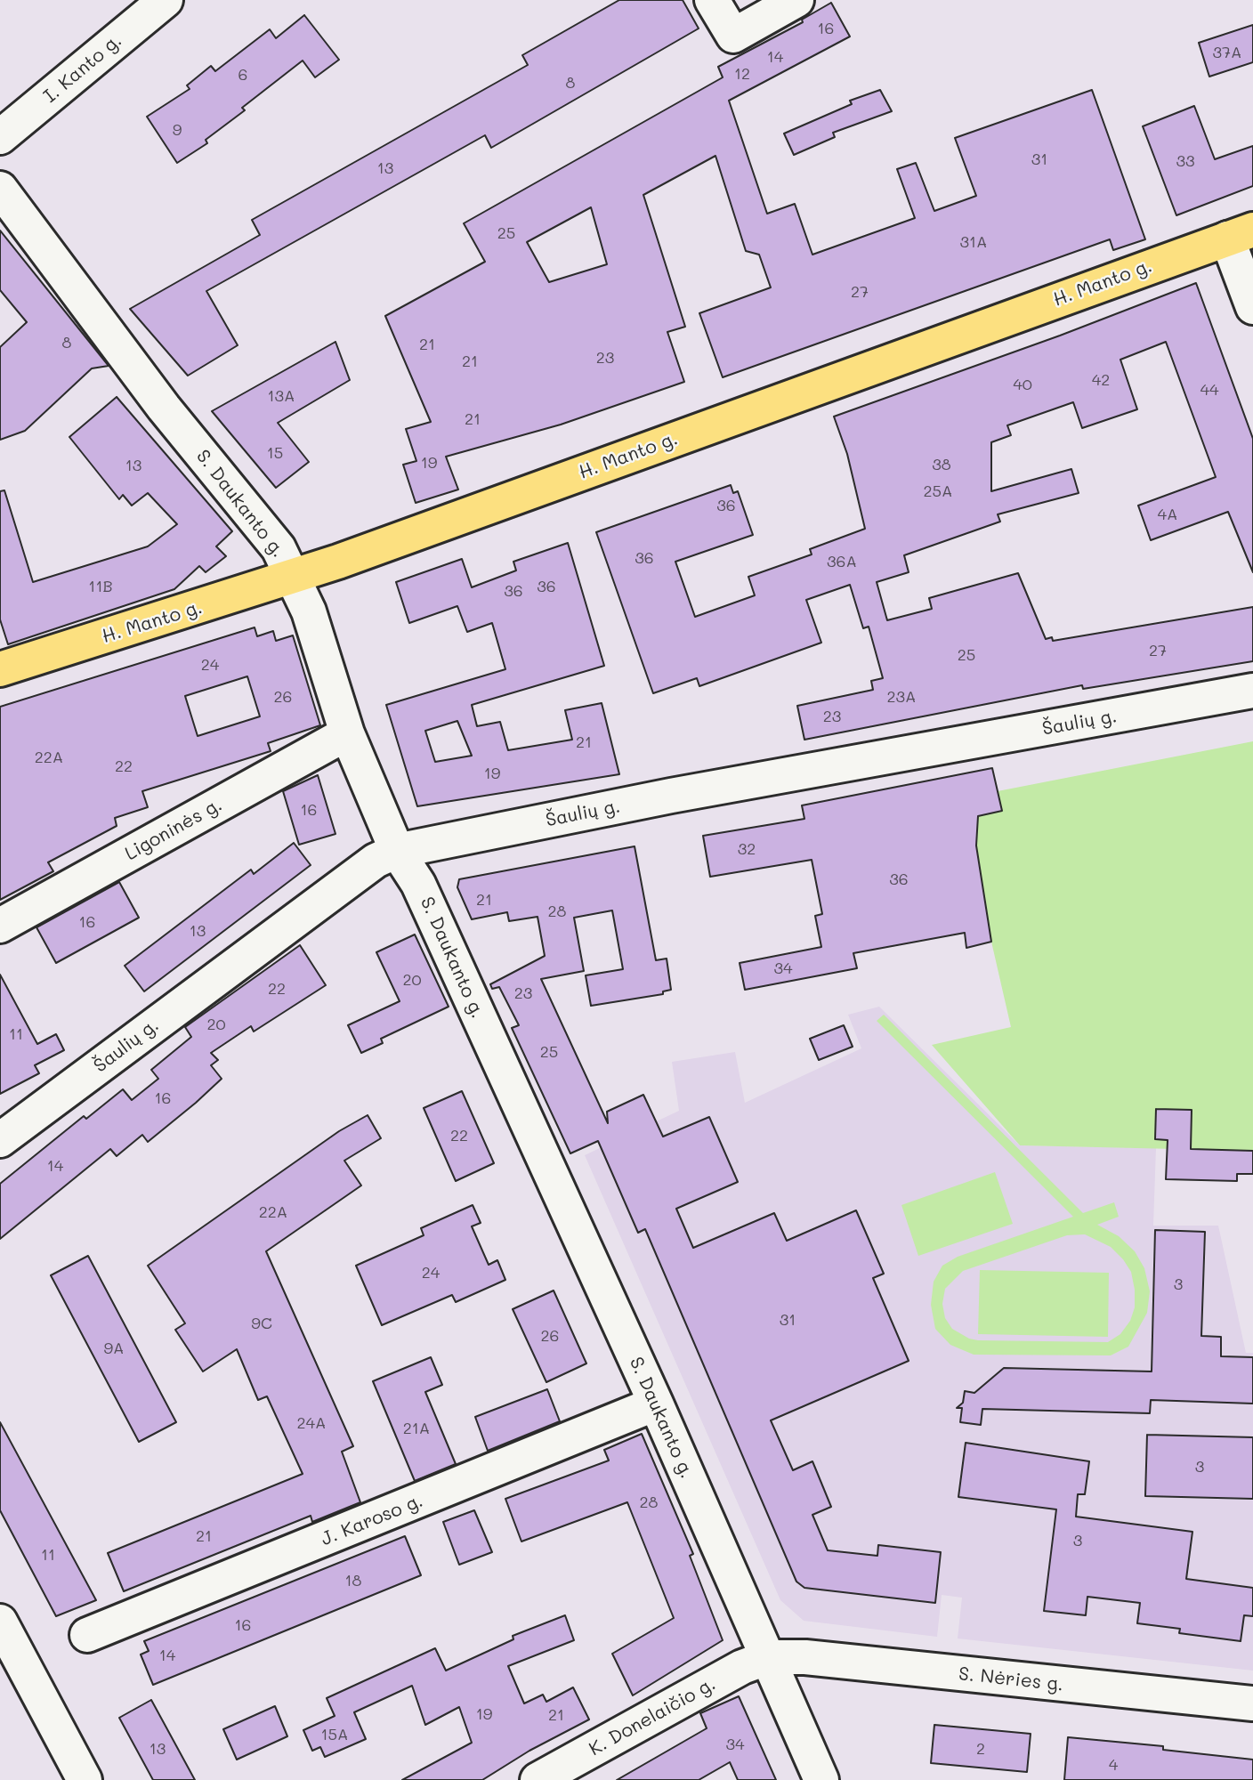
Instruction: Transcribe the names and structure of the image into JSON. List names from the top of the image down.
{
  "streets": {
    "main road": ["H. Manto g."],
    "street": [
      "I. Kanto g.",
      "S. Daukanto g.",
      "Šaulių g.",
      "Ligoninės g.",
      "J. Karoso g.",
      "S. Nėries g.",
      "K. Donelaičio g."
    ]
  },
  "crossings": [
    ["H. Manto g.", "S. Daukanto g."],
    ["S. Daukanto g.", "Šaulių g."],
    ["S. Daukanto g.", "Ligoninės g."],
    ["S. Daukanto g.", "J. Karoso g."],
    ["S. Daukanto g.", "S. Nėries g."],
    ["S. Daukanto g.", "K. Donelaičio g."],
    ["S. Nėries g.", "K. Donelaičio g."]
  ],
  "house_numbers": [
    "16",
    "37A",
    "14",
    "12",
    "6",
    "8",
    "9",
    "31",
    "33",
    "13",
    "25",
    "31A",
    "27",
    "8",
    "21",
    "23",
    "21",
    "42",
    "40",
    "44",
    "13A",
    "21",
    "15",
    "19",
    "38",
    "13",
    "25A",
    "36",
    "4A",
    "36",
    "36A",
    "11B",
    "36",
    "36",
    "27",
    "25",
    "24",
    "26",
    "23A",
    "23",
    "21",
    "22A",
    "22",
    "19",
    "16",
    "32",
    "36",
    "21",
    "28",
    "16",
    "13",
    "34",
    "20",
    "22",
    "23",
    "20",
    "11",
    "25",
    "16",
    "22",
    "14",
    "22A",
    "24",
    "3",
    "31",
    "9C",
    "26",
    "9A",
    "24A",
    "21A",
    "3",
    "28",
    "21",
    "3",
    "11",
    "18",
    "16",
    "14",
    "19",
    "21",
    "15A",
    "34",
    "13",
    "2",
    "4"
  ]
}
